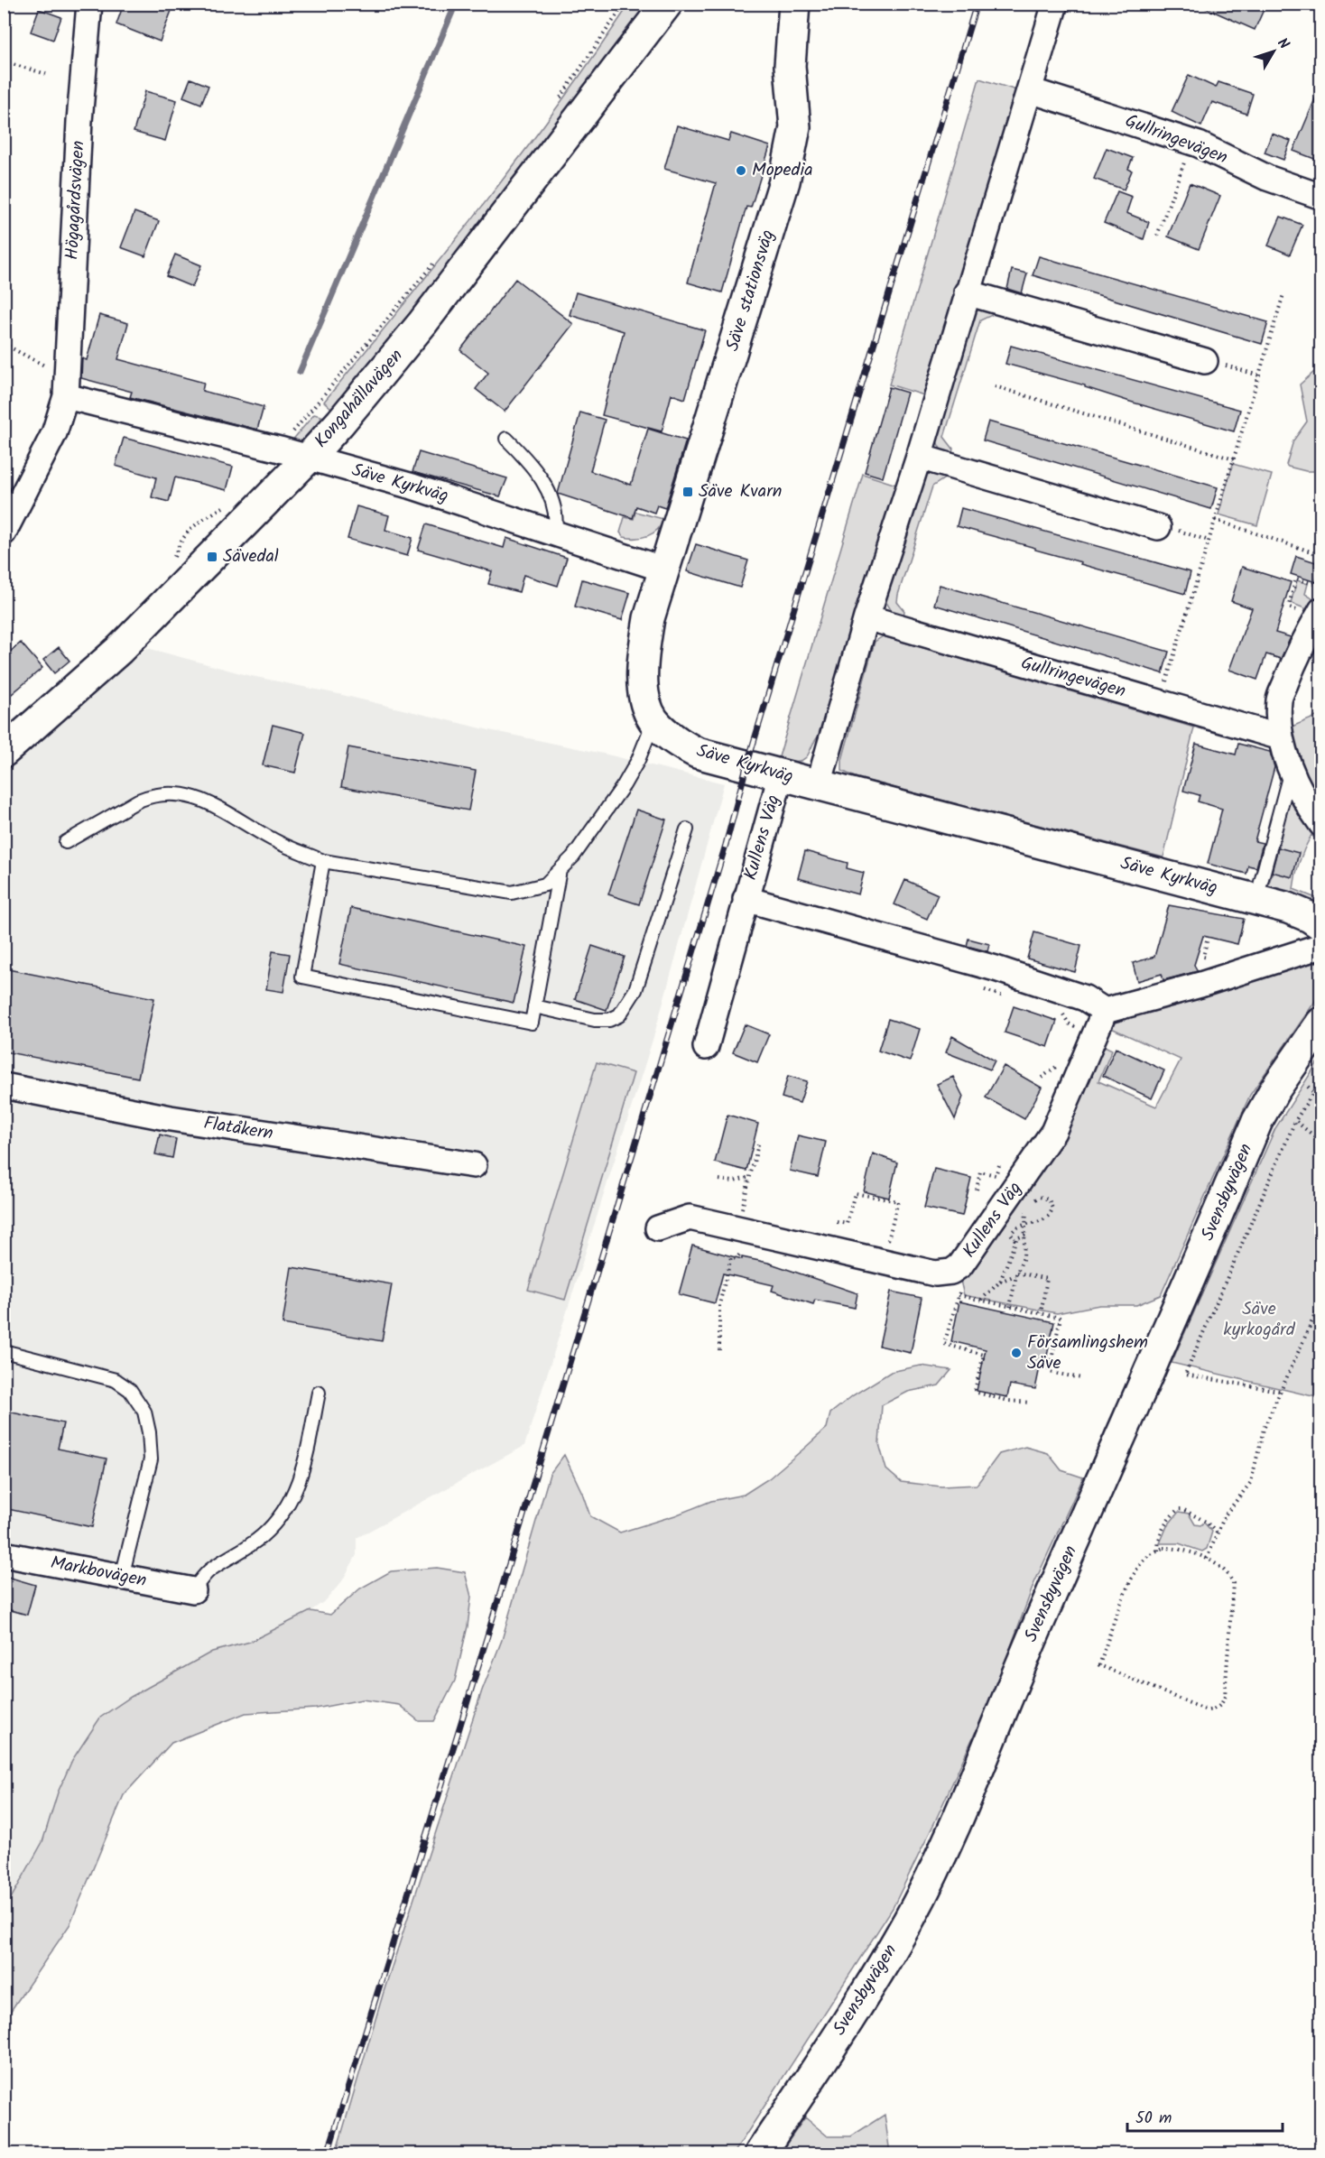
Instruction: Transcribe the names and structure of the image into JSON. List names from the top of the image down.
{
  "streets": {
    "street": [
      "Gullringevägen",
      "Högagårdsvägen",
      "Säve stationsväg",
      "Kongahällavägen",
      "Säve Kyrkväg",
      "Kullens Väg",
      "Flatåkern",
      "Svensbyvägen",
      "Markbovägen"
    ]
  },
  "crossings": [
    ["Säve stationsväg", "Säve Kyrkväg"],
    ["Kongahällavägen", "Säve Kyrkväg"],
    ["Säve Kyrkväg", "Kullens Väg"]
  ],
  "parks": ["Säve kyrkogård"],
  "places": {
    "other": ["Mopedia", "Församlingshem Säve"],
    "transit": ["Säve Kvarn", "Sävedal"]
  },
  "scale_bar": "50 m",
  "north": "top right"
}
